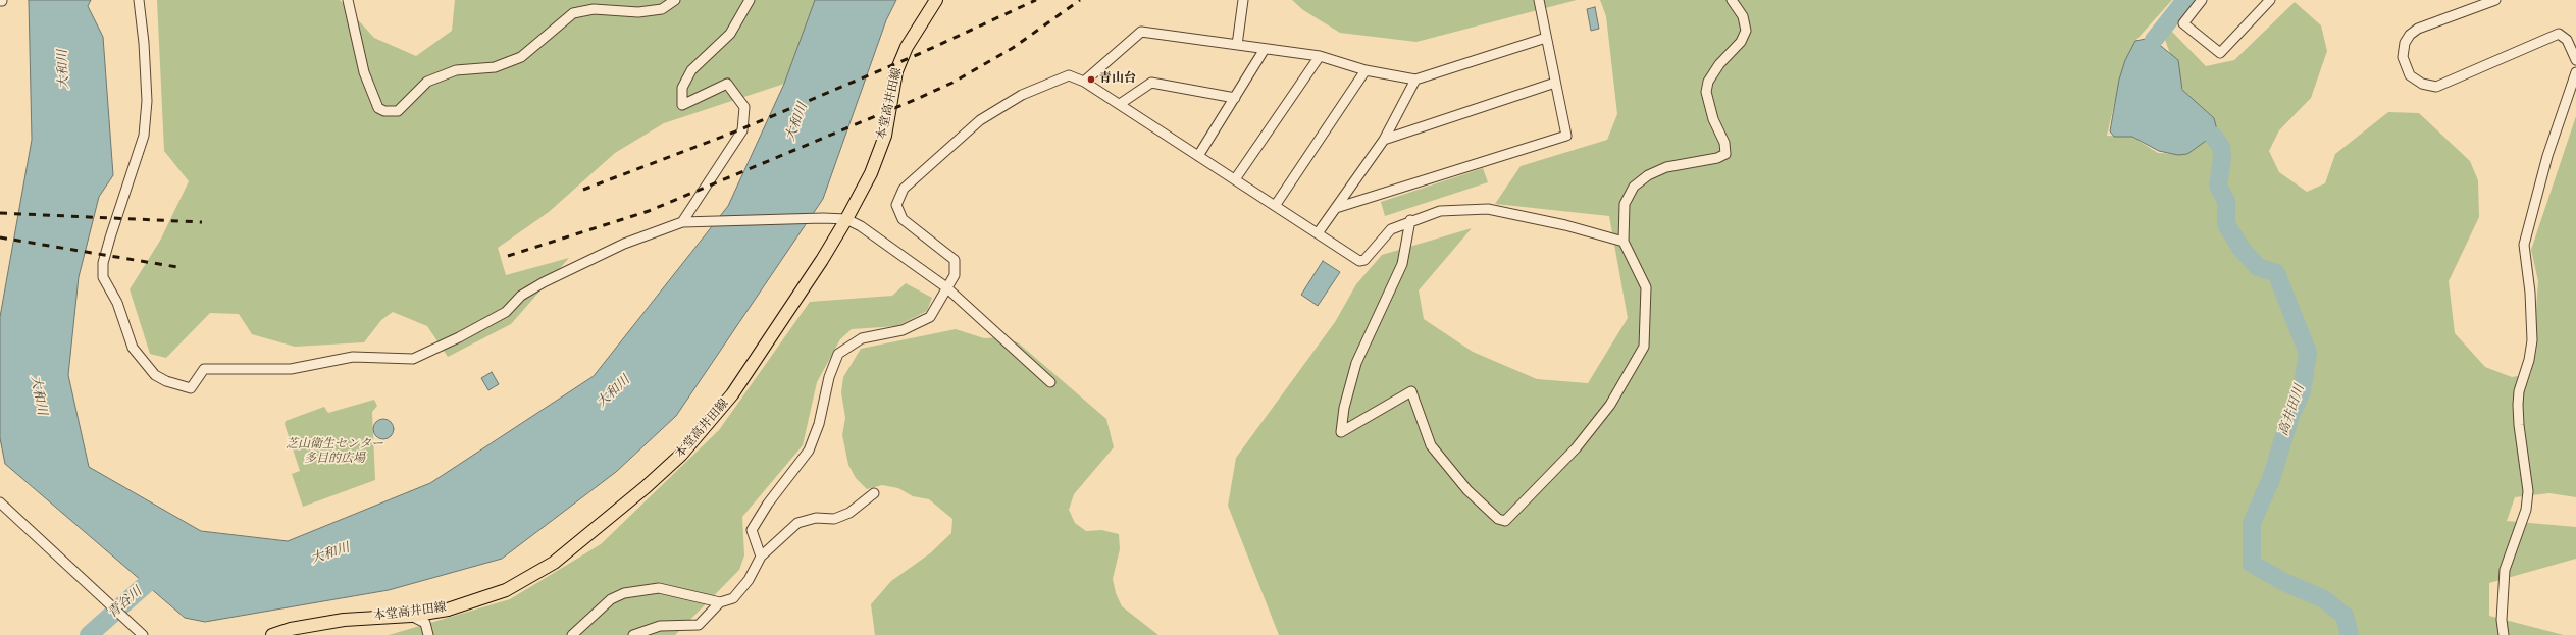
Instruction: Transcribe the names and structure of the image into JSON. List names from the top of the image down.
{
  "streets": {
    "main road": ["本堂高井田線"]
  },
  "water": ["大和川", "高井田川", "青谷川"],
  "parks": ["芝山衛生センター 多目的広場"],
  "places": ["青山台"]
}
